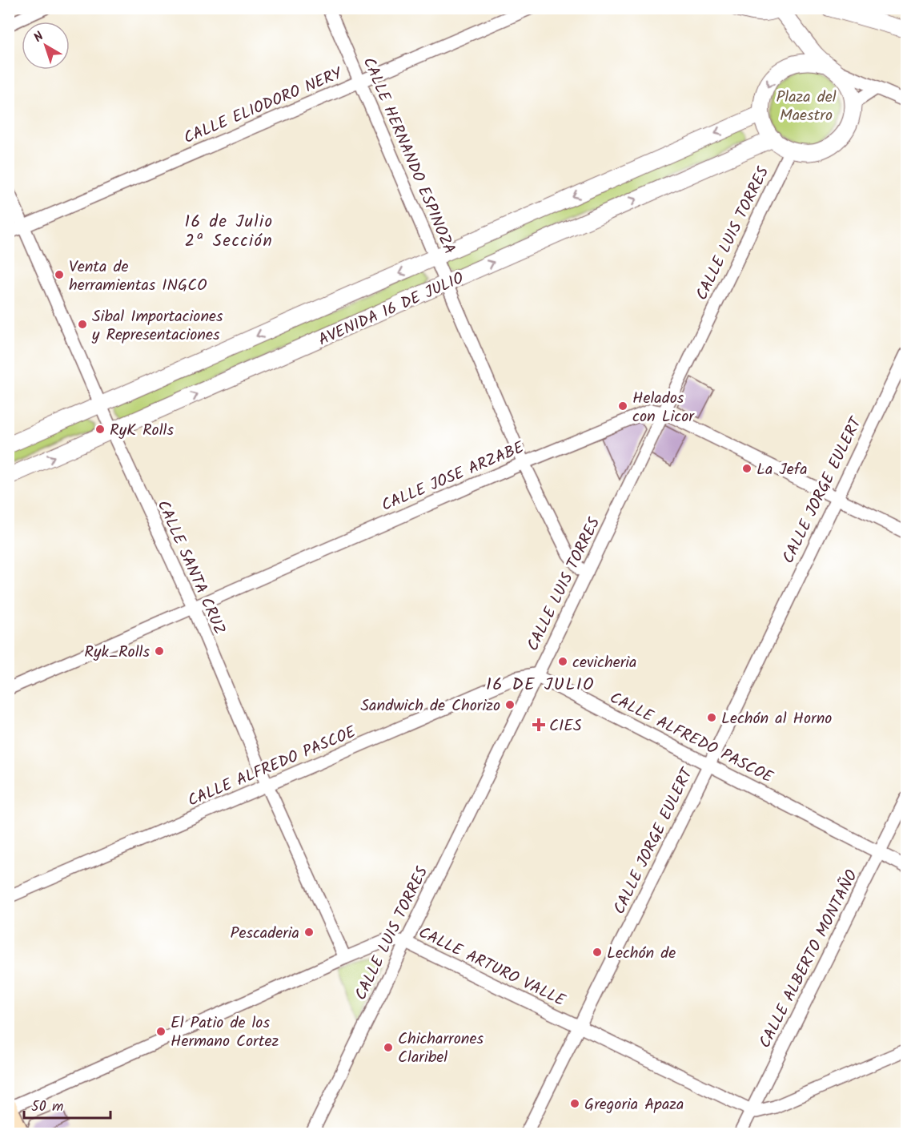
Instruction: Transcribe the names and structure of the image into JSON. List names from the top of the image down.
{
  "streets": {
    "street": [
      "CALLE ELIODORO NERY",
      "CALLE HERNANDO ESPINOZA",
      "CALLE LUIS TORRES",
      "AVENIDA 16 DE JULIO",
      "CALLE JOSE ARZABE",
      "CALLE JORGE EULERT",
      "CALLE SANTA CRUZ",
      "CALLE ALFREDO PASCOE",
      "CALLE ALBERTO MONTAÑO",
      "CALLE ARTURO VALLE"
    ]
  },
  "crossings": [
    ["CALLE ELIODORO NERY", "CALLE HERNANDO ESPINOZA"],
    ["CALLE ELIODORO NERY", "CALLE SANTA CRUZ"],
    ["CALLE HERNANDO ESPINOZA", "CALLE LUIS TORRES"],
    ["CALLE HERNANDO ESPINOZA", "AVENIDA 16 DE JULIO"],
    ["CALLE HERNANDO ESPINOZA", "CALLE JOSE ARZABE"],
    ["CALLE LUIS TORRES", "AVENIDA 16 DE JULIO"],
    ["CALLE LUIS TORRES", "CALLE JOSE ARZABE"],
    ["CALLE LUIS TORRES", "CALLE ALFREDO PASCOE"],
    ["CALLE LUIS TORRES", "CALLE ARTURO VALLE"],
    ["AVENIDA 16 DE JULIO", "CALLE SANTA CRUZ"],
    ["CALLE JOSE ARZABE", "CALLE JORGE EULERT"],
    ["CALLE JOSE ARZABE", "CALLE SANTA CRUZ"],
    ["CALLE JORGE EULERT", "CALLE ALFREDO PASCOE"],
    ["CALLE JORGE EULERT", "CALLE ARTURO VALLE"],
    ["CALLE SANTA CRUZ", "CALLE ALFREDO PASCOE"],
    ["CALLE SANTA CRUZ", "CALLE ARTURO VALLE"],
    ["CALLE ALFREDO PASCOE", "CALLE ALBERTO MONTAÑO"],
    ["CALLE ALBERTO MONTAÑO", "CALLE ARTURO VALLE"]
  ],
  "districts": ["16 de Julio 2ª Sección", "16 DE JULIO"],
  "parks": ["Plaza del Maestro"],
  "places": {
    "other": [
      "Venta de herramientas INGCO",
      "Sibal Importaciones y Representaciones",
      "Helados con Licor",
      "RyK Rolls",
      "La Jefa",
      "Ryk_Rolls",
      "cevicheria",
      "Sandwich de Chorizo",
      "Lechón al Horno",
      "Pescaderia",
      "Lechón de",
      "El Patio de los Hermano Cortez",
      "Chicharrones Claribel",
      "Gregoria Apaza"
    ],
    "health": ["CIES"]
  },
  "scale_bar": "50 m",
  "north": "top left"
}
